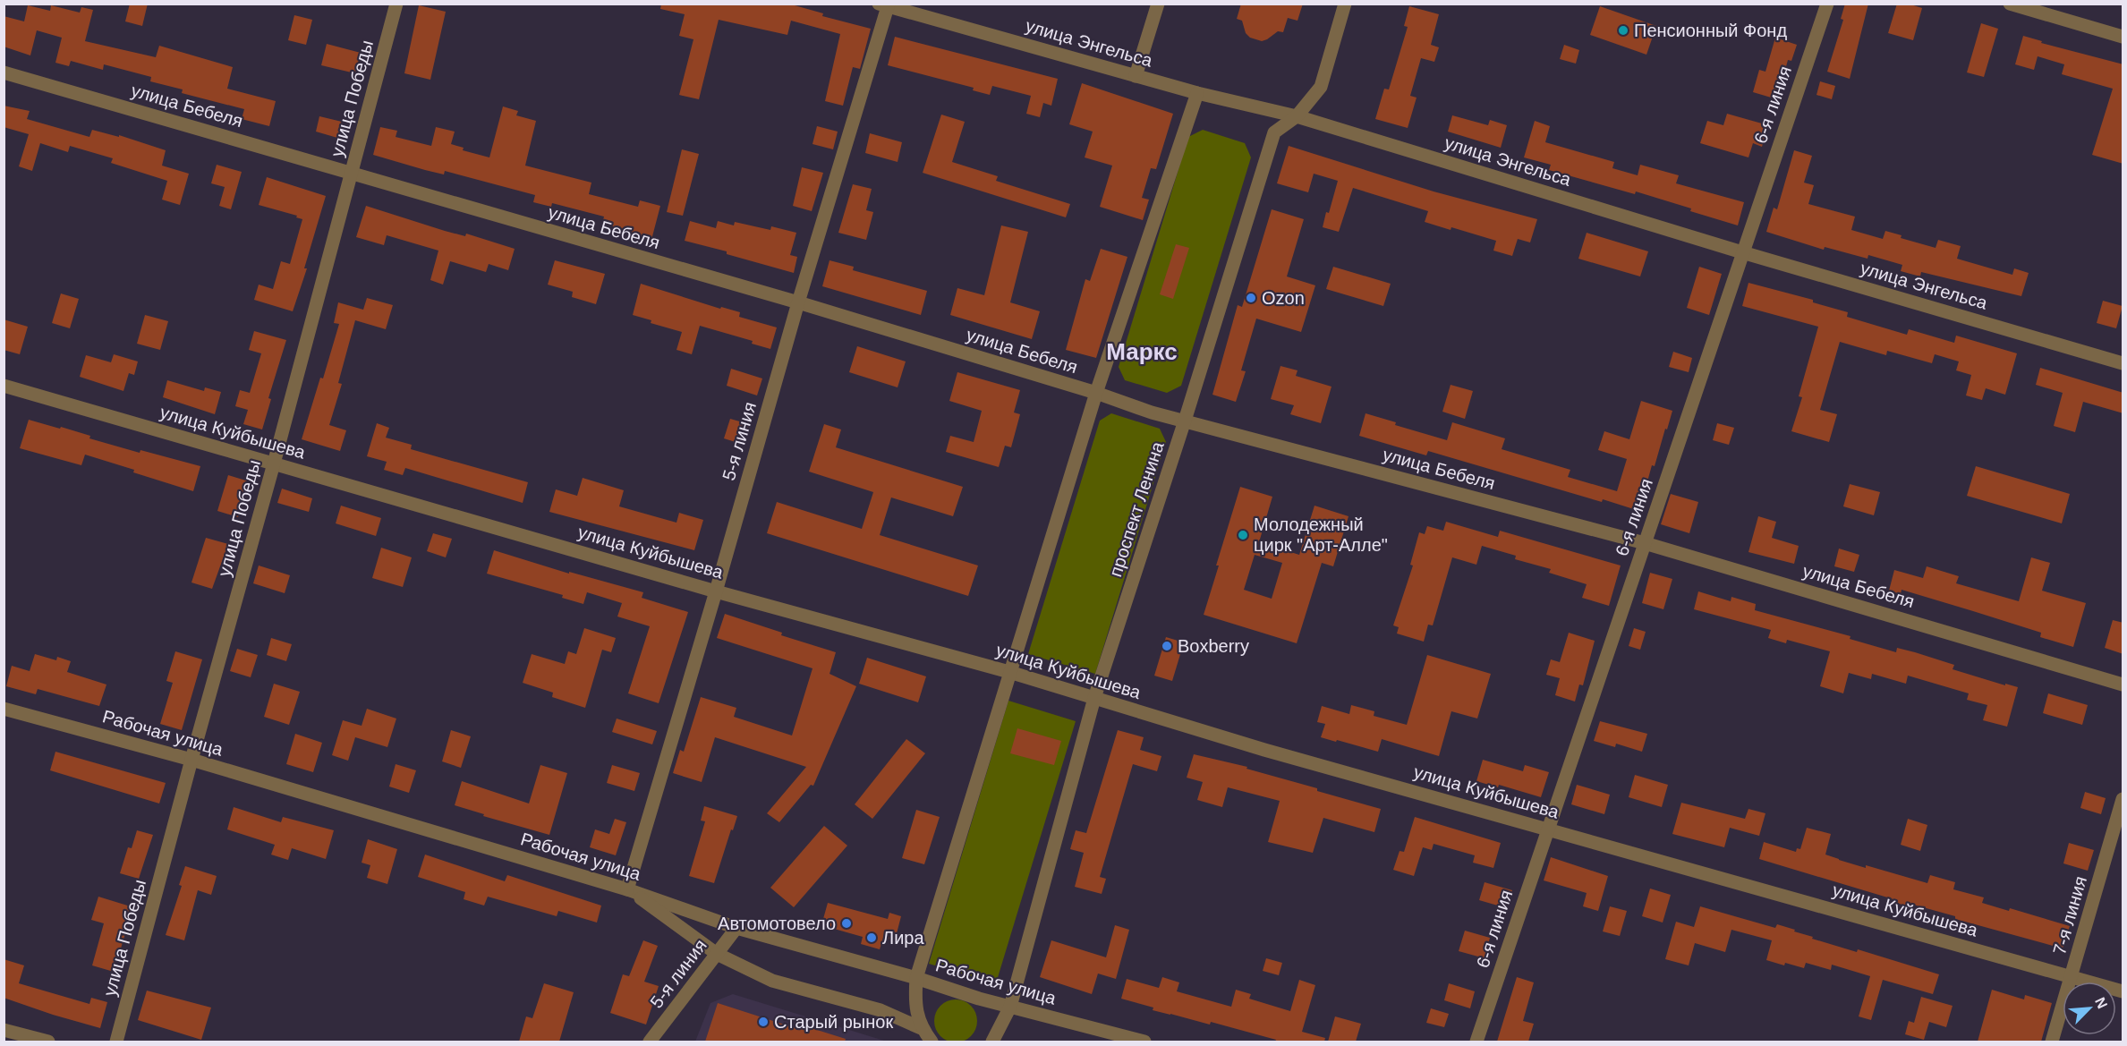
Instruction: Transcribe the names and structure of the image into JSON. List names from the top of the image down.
{
  "streets": {
    "street": [
      "улица Энгельса",
      "улица Победы",
      "6-я линия",
      "улица Бебеля",
      "улица Куйбышева",
      "5-я линия",
      "проспект Ленина",
      "Рабочая улица",
      "7-я линия"
    ]
  },
  "crossings": [
    ["улица Энгельса", "6-я линия"],
    ["улица Энгельса", "5-я линия"],
    ["улица Энгельса", "проспект Ленина"],
    ["улица Победы", "улица Бебеля"],
    ["улица Победы", "улица Куйбышева"],
    ["улица Победы", "Рабочая улица"],
    ["6-я линия", "улица Бебеля"],
    ["6-я линия", "улица Куйбышева"],
    ["улица Бебеля", "5-я линия"],
    ["улица Бебеля", "проспект Ленина"],
    ["улица Куйбышева", "5-я линия"],
    ["улица Куйбышева", "проспект Ленина"],
    ["улица Куйбышева", "7-я линия"],
    ["5-я линия", "Рабочая улица"],
    ["проспект Ленина", "Рабочая улица"]
  ],
  "districts": ["Маркс"],
  "places": [
    "Пенсионный Фонд",
    "Ozon",
    "Молодежный цирк \"Арт-Алле\"",
    "Boxberry",
    "Автомотовело",
    "Лира",
    "Старый рынок"
  ],
  "north": "top right"
}
